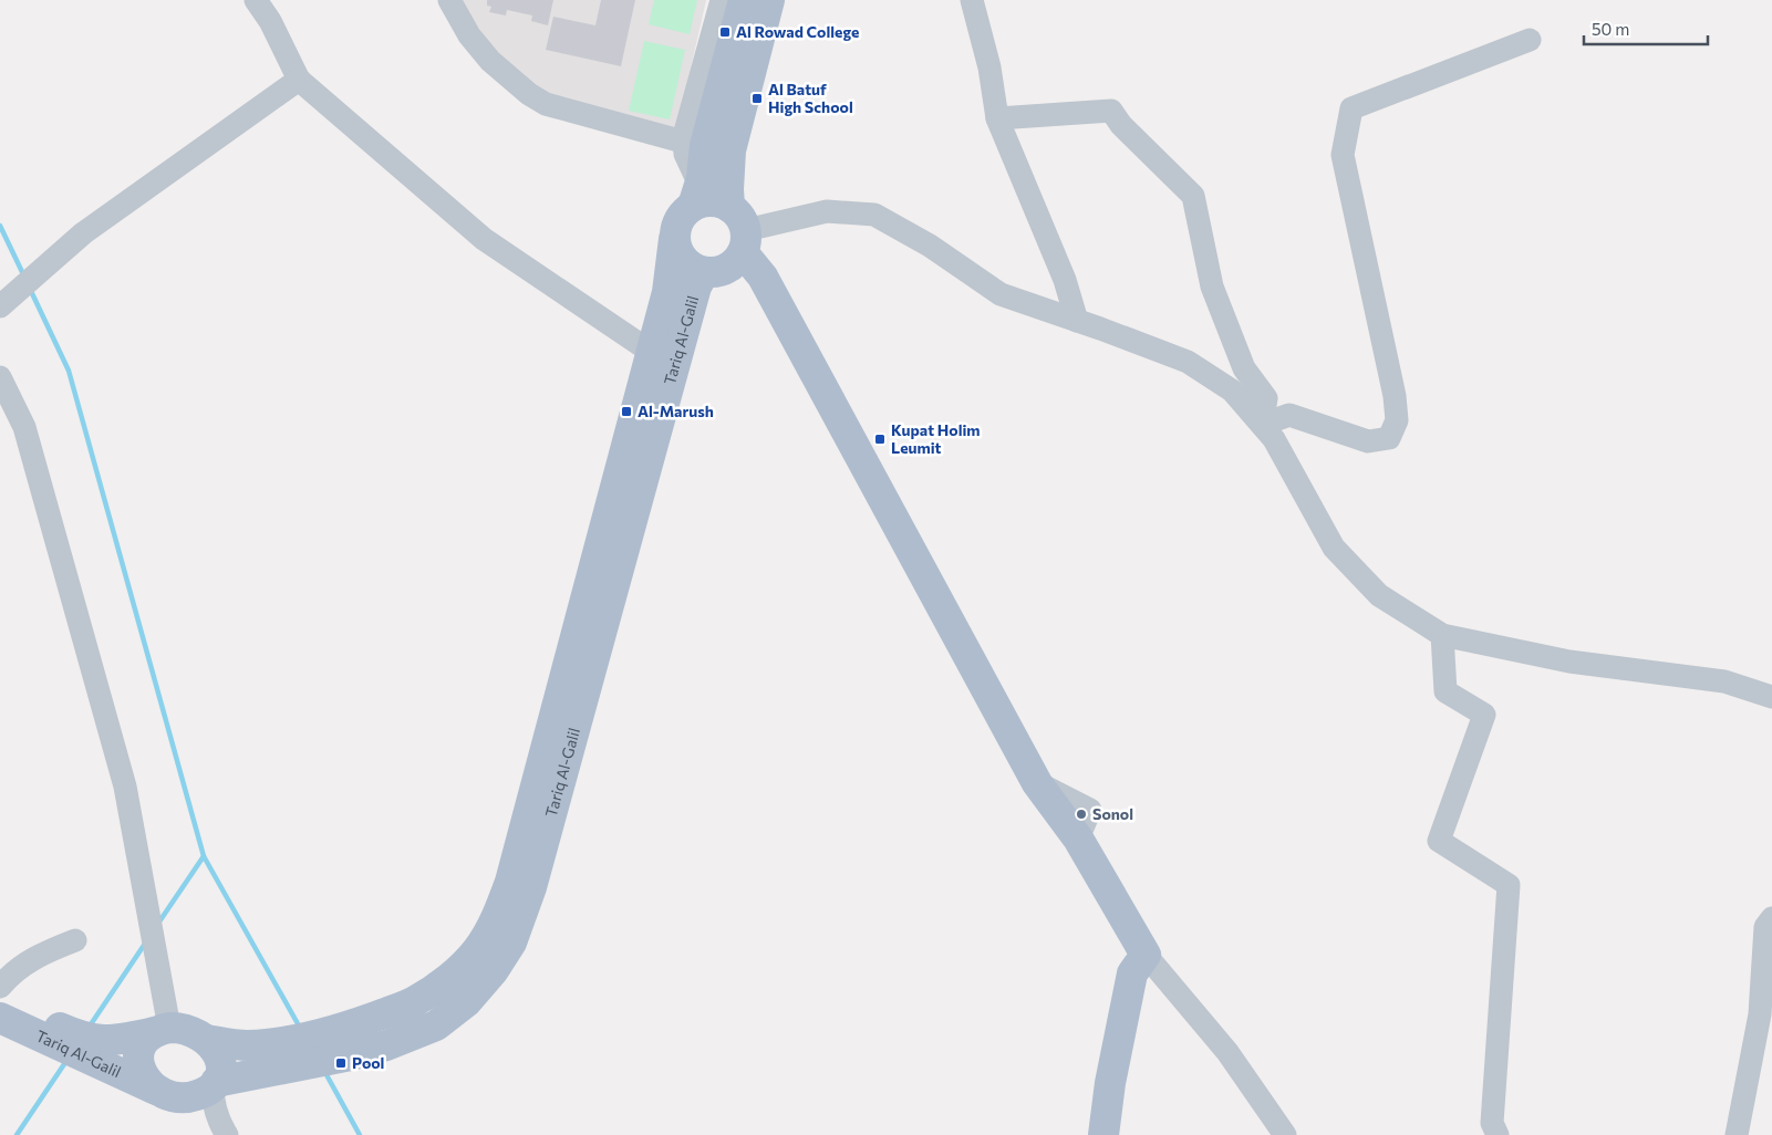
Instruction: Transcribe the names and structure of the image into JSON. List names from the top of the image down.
{
  "streets": {
    "main road": ["Tariq Al-Galil"]
  },
  "places": {
    "transit": [
      "Al Rowad College",
      "Al Batuf High School",
      "Al-Marush",
      "Kupat Holim Leumit",
      "Pool"
    ],
    "other": ["Sonol"]
  },
  "scale_bar": "50 m"
}
